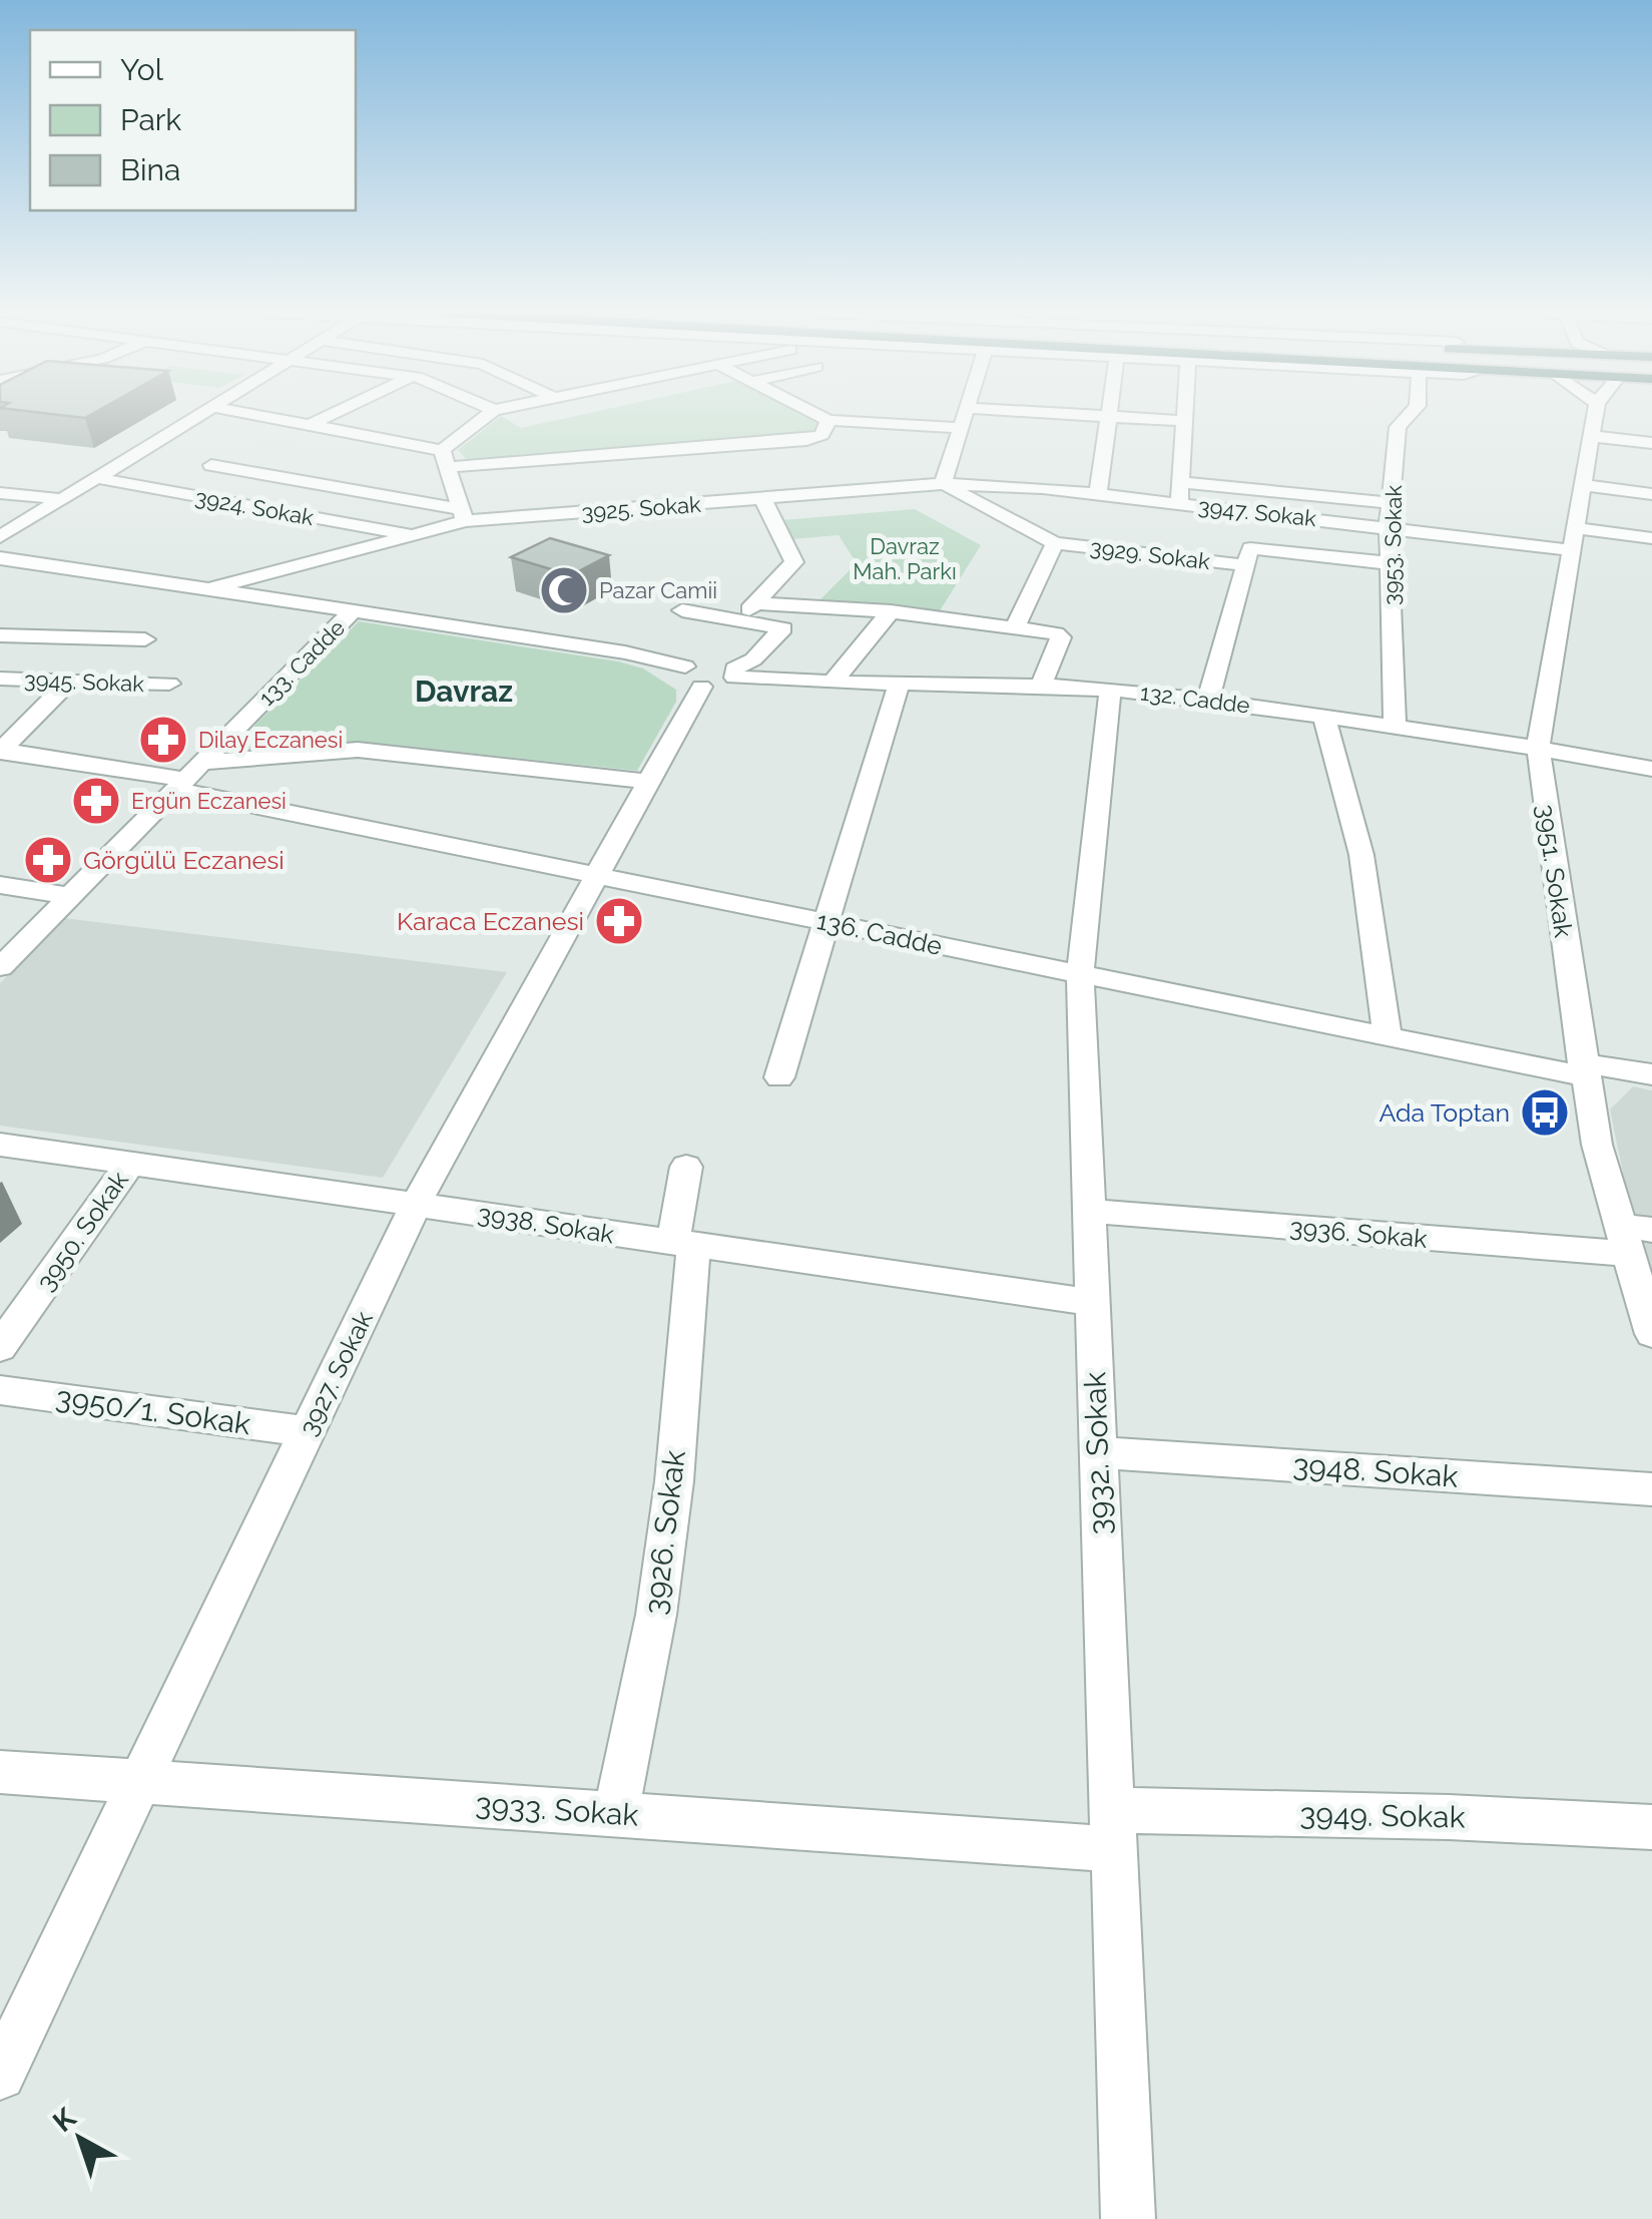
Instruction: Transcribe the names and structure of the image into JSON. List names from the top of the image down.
{
  "streets": {
    "street": [
      "3924. Sokak",
      "3925. Sokak",
      "3947. Sokak",
      "3953. Sokak",
      "3929. Sokak",
      "133. Cadde",
      "3945. Sokak",
      "132. Cadde",
      "3951. Sokak",
      "136. Cadde",
      "3938. Sokak",
      "3950. Sokak",
      "3936. Sokak",
      "3927. Sokak",
      "3950/1. Sokak",
      "3932. Sokak",
      "3948. Sokak",
      "3926. Sokak",
      "3933. Sokak",
      "3949. Sokak"
    ]
  },
  "crossings": [
    ["3924. Sokak", "3925. Sokak"],
    ["3925. Sokak", "3947. Sokak"],
    ["3925. Sokak", "133. Cadde"],
    ["3947. Sokak", "3953. Sokak"],
    ["3947. Sokak", "3951. Sokak"],
    ["3953. Sokak", "3929. Sokak"],
    ["3953. Sokak", "132. Cadde"],
    ["3929. Sokak", "132. Cadde"],
    ["133. Cadde", "132. Cadde"],
    ["133. Cadde", "136. Cadde"],
    ["132. Cadde", "3951. Sokak"],
    ["132. Cadde", "3927. Sokak"],
    ["132. Cadde", "3932. Sokak"],
    ["3951. Sokak", "136. Cadde"],
    ["3951. Sokak", "3936. Sokak"],
    ["136. Cadde", "3927. Sokak"],
    ["136. Cadde", "3932. Sokak"],
    ["3938. Sokak", "3950. Sokak"],
    ["3938. Sokak", "3927. Sokak"],
    ["3938. Sokak", "3932. Sokak"],
    ["3938. Sokak", "3926. Sokak"],
    ["3936. Sokak", "3932. Sokak"],
    ["3927. Sokak", "3950/1. Sokak"],
    ["3927. Sokak", "3933. Sokak"],
    ["3932. Sokak", "3948. Sokak"],
    ["3932. Sokak", "3933. Sokak"],
    ["3932. Sokak", "3949. Sokak"],
    ["3926. Sokak", "3933. Sokak"],
    ["3933. Sokak", "3949. Sokak"]
  ],
  "districts": ["Davraz"],
  "parks": ["Davraz Mah. Parkı"],
  "places": {
    "mosque": ["Pazar Camii"],
    "pharmacy": [
      "Dilay Eczanesi",
      "Ergün Eczanesi",
      "Görgülü Eczanesi",
      "Karaca Eczanesi"
    ],
    "bus stop": ["Ada Toptan"]
  },
  "legend": ["Yol", "Park", "Bina"],
  "north": "top left"
}
